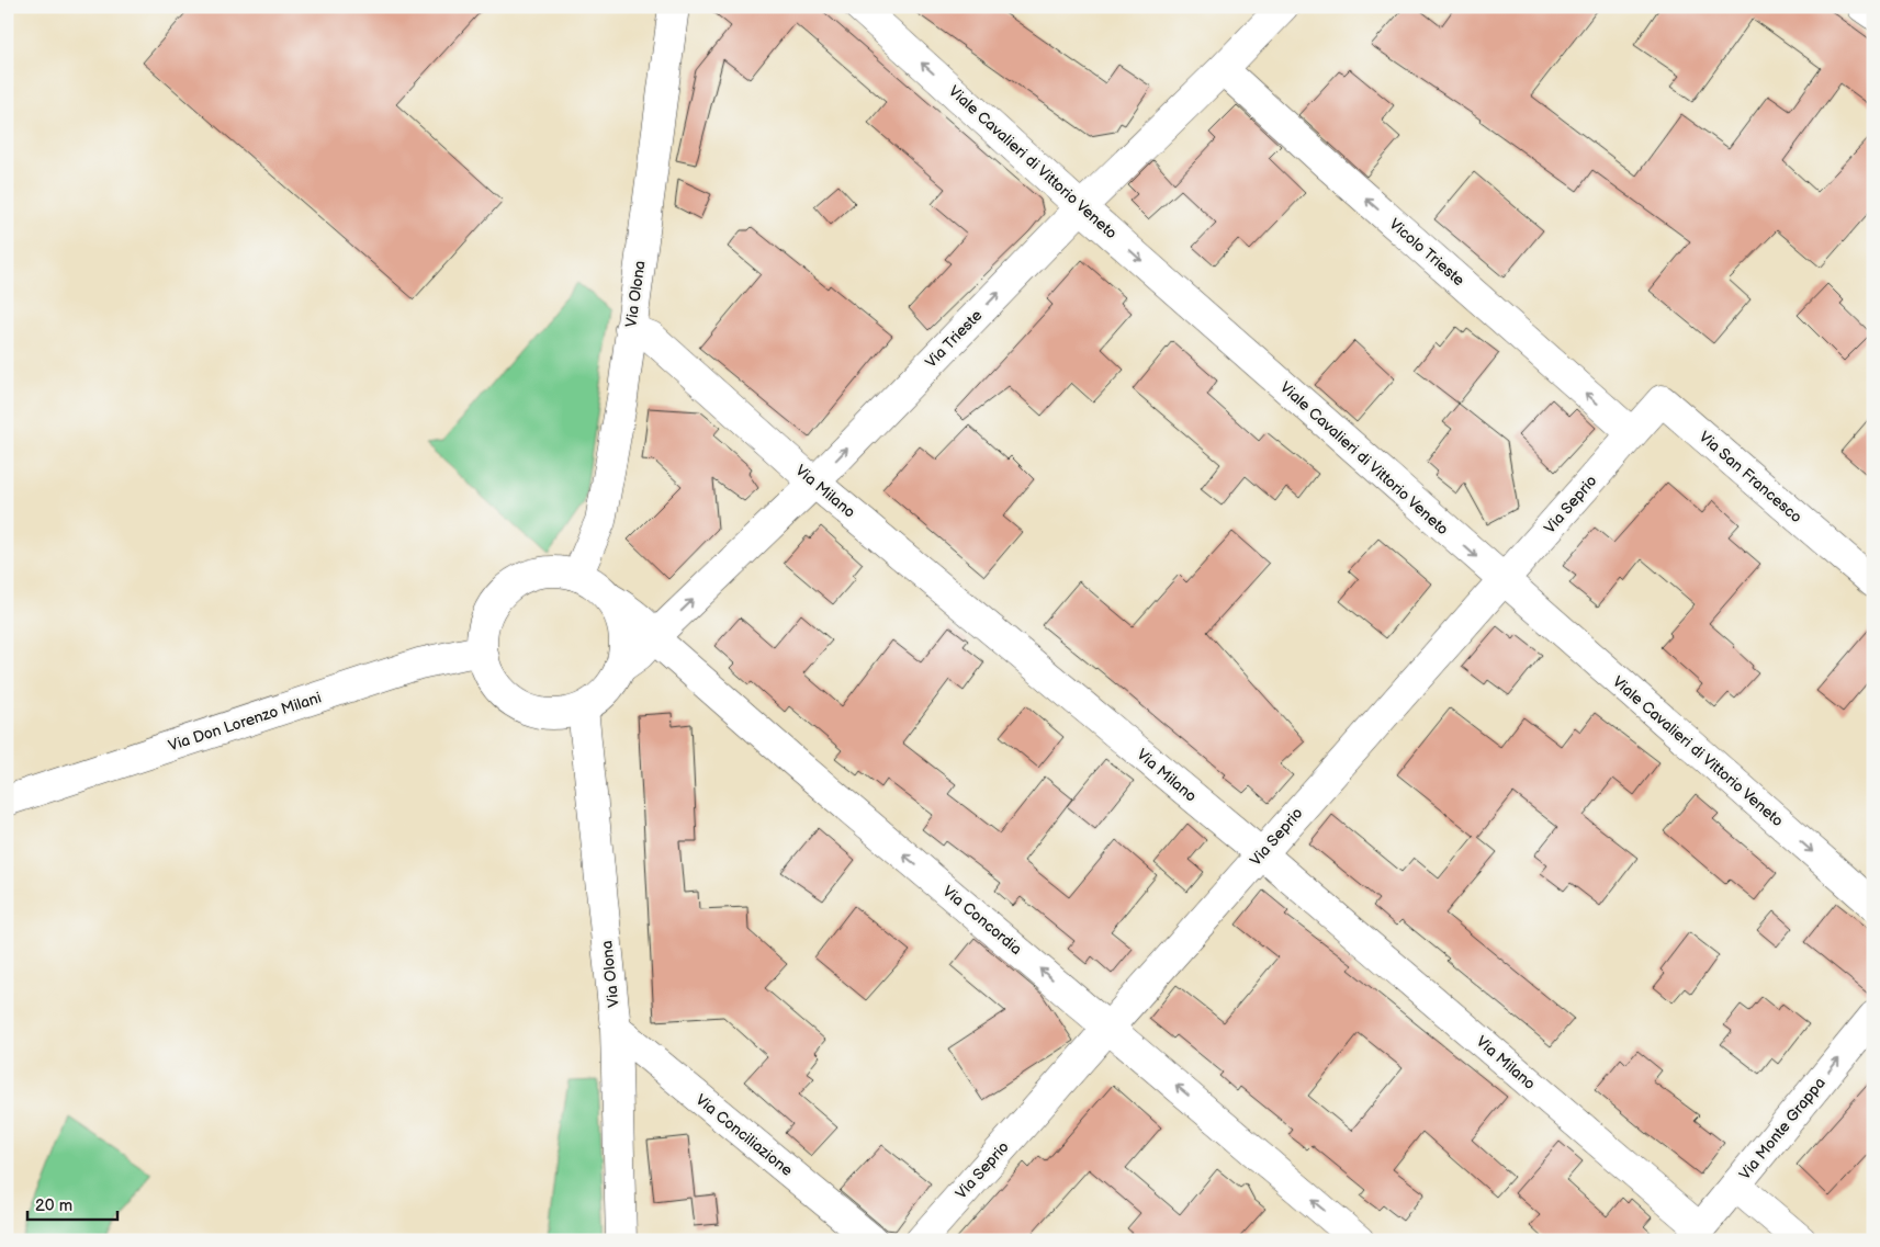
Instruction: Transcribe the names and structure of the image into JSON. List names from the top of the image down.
{
  "streets": {
    "street": [
      "Viale Cavalieri di Vittorio Veneto",
      "Vicolo Trieste",
      "Via Olona",
      "Via Trieste",
      "Via San Francesco",
      "Via Milano",
      "Via Seprio",
      "Via Don Lorenzo Milani",
      "Via Concordia",
      "Via Monte Grappa",
      "Via Conciliazione"
    ]
  },
  "crossings": [
    ["Viale Cavalieri di Vittorio Veneto", "Via Trieste"],
    ["Viale Cavalieri di Vittorio Veneto", "Via Seprio"],
    ["Vicolo Trieste", "Via Trieste"],
    ["Vicolo Trieste", "Via San Francesco"],
    ["Vicolo Trieste", "Via Seprio"],
    ["Via Olona", "Via Trieste"],
    ["Via Olona", "Via Milano"],
    ["Via Olona", "Via Don Lorenzo Milani"],
    ["Via Olona", "Via Concordia"],
    ["Via Olona", "Via Conciliazione"],
    ["Via Trieste", "Via Milano"],
    ["Via Trieste", "Via Don Lorenzo Milani"],
    ["Via Trieste", "Via Concordia"],
    ["Via San Francesco", "Via Seprio"],
    ["Via Milano", "Via Seprio"],
    ["Via Milano", "Via Monte Grappa"],
    ["Via Seprio", "Via Concordia"],
    ["Via Don Lorenzo Milani", "Via Concordia"]
  ],
  "one_way": [
    "Vicolo Trieste",
    "Via Trieste",
    "Via Concordia",
    "Via Monte Grappa"
  ],
  "scale_bar": "20 m"
}
